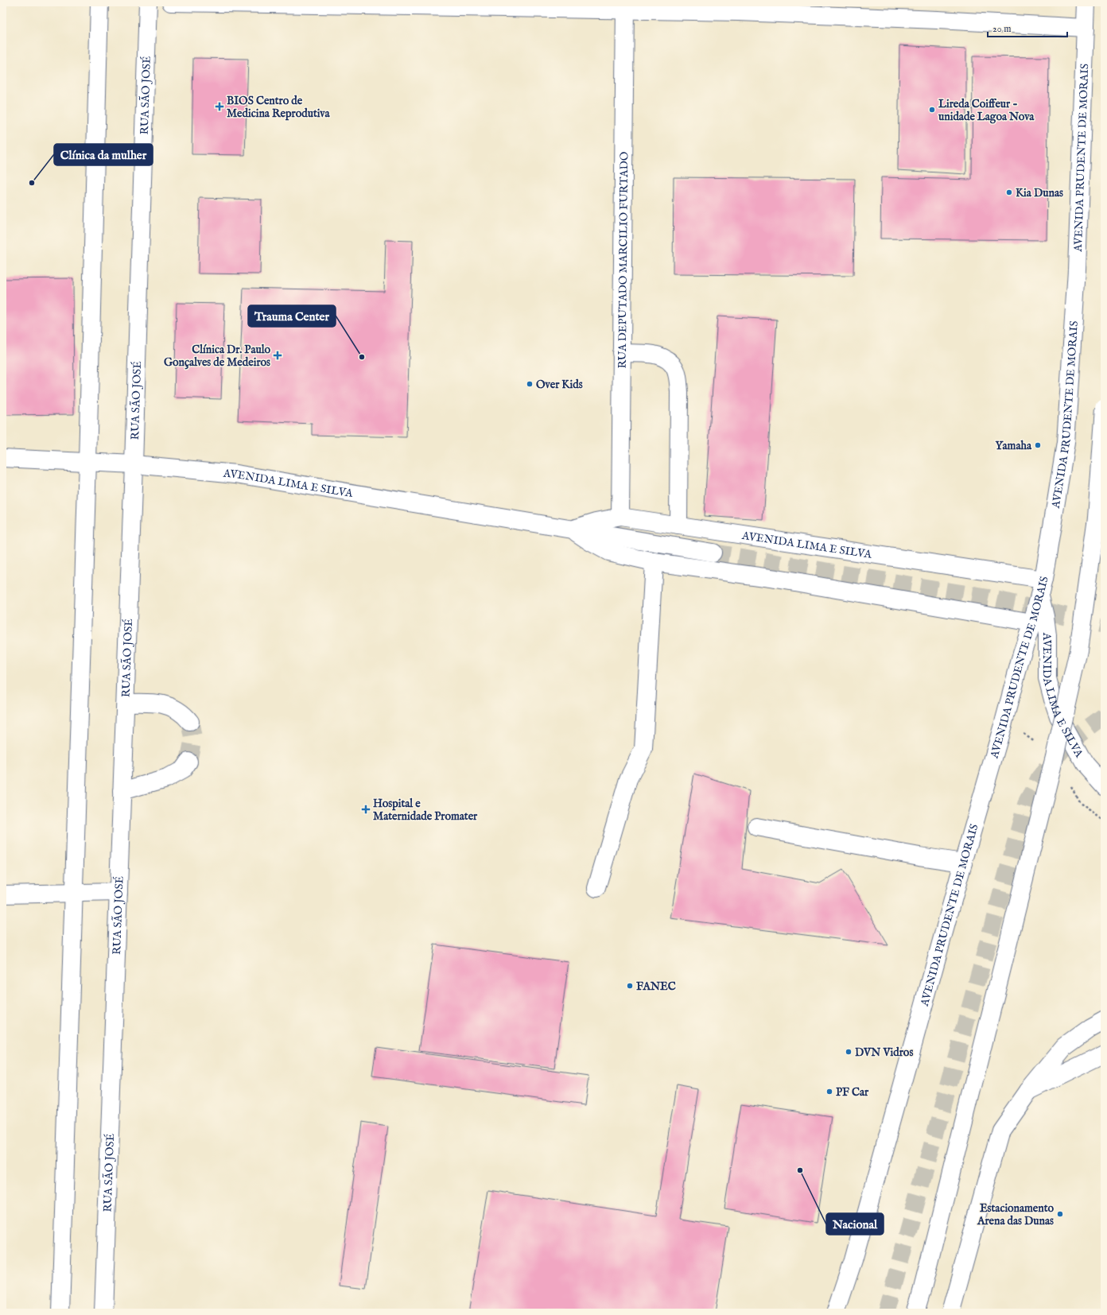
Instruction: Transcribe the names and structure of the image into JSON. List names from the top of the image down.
{
  "streets": {
    "main road": [
      "RUA SÃO JOSÉ",
      "AVENIDA PRUDENTE DE MORAIS",
      "RUA DEPUTADO MARCILIO FURTADO",
      "AVENIDA LIMA E SILVA"
    ]
  },
  "crossings": [
    ["RUA SÃO JOSÉ", "AVENIDA LIMA E SILVA"],
    ["AVENIDA PRUDENTE DE MORAIS", "AVENIDA LIMA E SILVA"],
    ["RUA DEPUTADO MARCILIO FURTADO", "AVENIDA LIMA E SILVA"]
  ],
  "places": {
    "health": ["BIOS Centro de Medicina Reprodutiva", "Clínica Dr. Paulo Gonçalves de Medeiros", "Hospital e Maternidade Promater"],
    "other": [
      "Lireda Coiffeur - unidade Lagoa Nova",
      "Clínica da mulher",
      "Kia Dunas",
      "Trauma Center",
      "Over Kids",
      "Yamaha",
      "FANEC",
      "DVN Vidros",
      "PF Car",
      "Nacional",
      "Estacionamento Arena das Dunas"
    ]
  },
  "scale_bar": "20 m"
}
